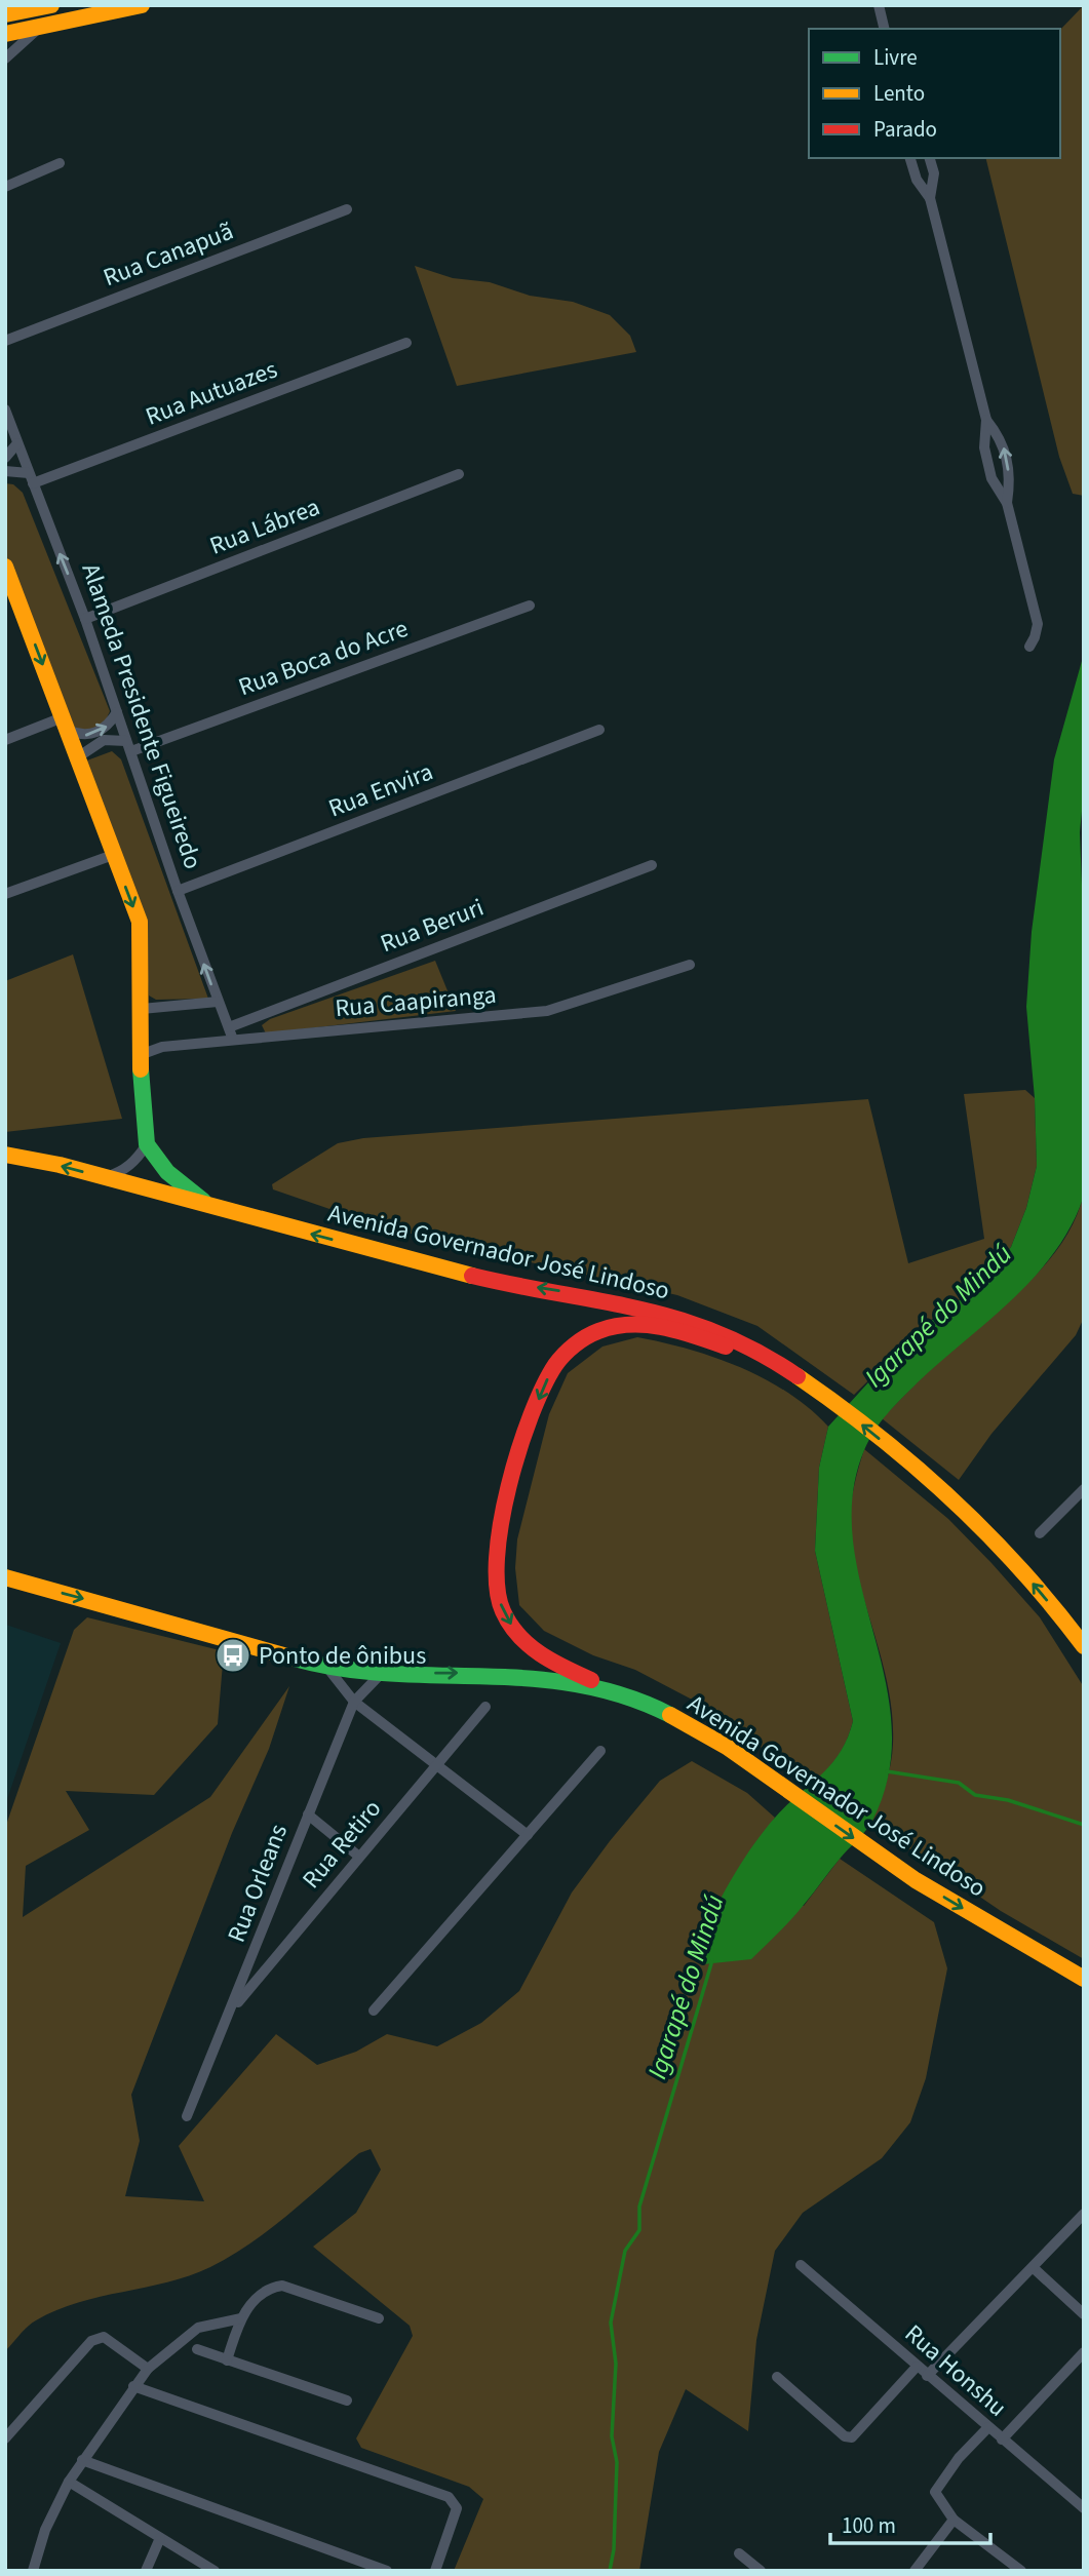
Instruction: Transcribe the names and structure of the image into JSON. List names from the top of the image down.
{
  "streets": {
    "main road": ["Avenida Governador José Lindoso"],
    "street": [
      "Rua Canapuã",
      "Rua Autuazes",
      "Rua Lábrea",
      "Rua Boca do Acre",
      "Alameda Presidente Figueiredo",
      "Rua Envira",
      "Rua Beruri",
      "Rua Caapiranga",
      "Rua Retiro",
      "Rua Orleans",
      "Rua Honshu"
    ]
  },
  "crossings": [
    ["Rua Autuazes", "Alameda Presidente Figueiredo"],
    ["Rua Lábrea", "Alameda Presidente Figueiredo"],
    ["Rua Boca do Acre", "Alameda Presidente Figueiredo"],
    ["Alameda Presidente Figueiredo", "Rua Envira"],
    ["Alameda Presidente Figueiredo", "Rua Beruri"],
    ["Alameda Presidente Figueiredo", "Rua Caapiranga"],
    ["Rua Beruri", "Rua Caapiranga"],
    ["Avenida Governador José Lindoso", "Rua Orleans"],
    ["Rua Retiro", "Rua Orleans"]
  ],
  "one_way": ["Alameda Presidente Figueiredo"],
  "water": ["Igarapé do Mindú"],
  "places": {
    "bus stop": ["Ponto de ônibus"]
  },
  "legend": ["Livre", "Lento", "Parado"],
  "scale_bar": "100 m"
}
